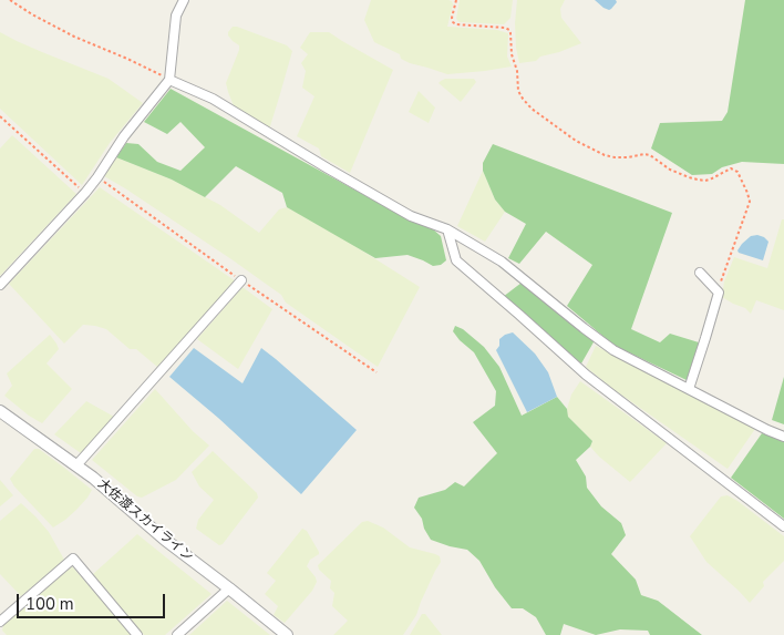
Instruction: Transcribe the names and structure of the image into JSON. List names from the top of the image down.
{
  "streets": {
    "street": ["大佐渡スカイライン"]
  },
  "scale_bar": "100 m"
}
